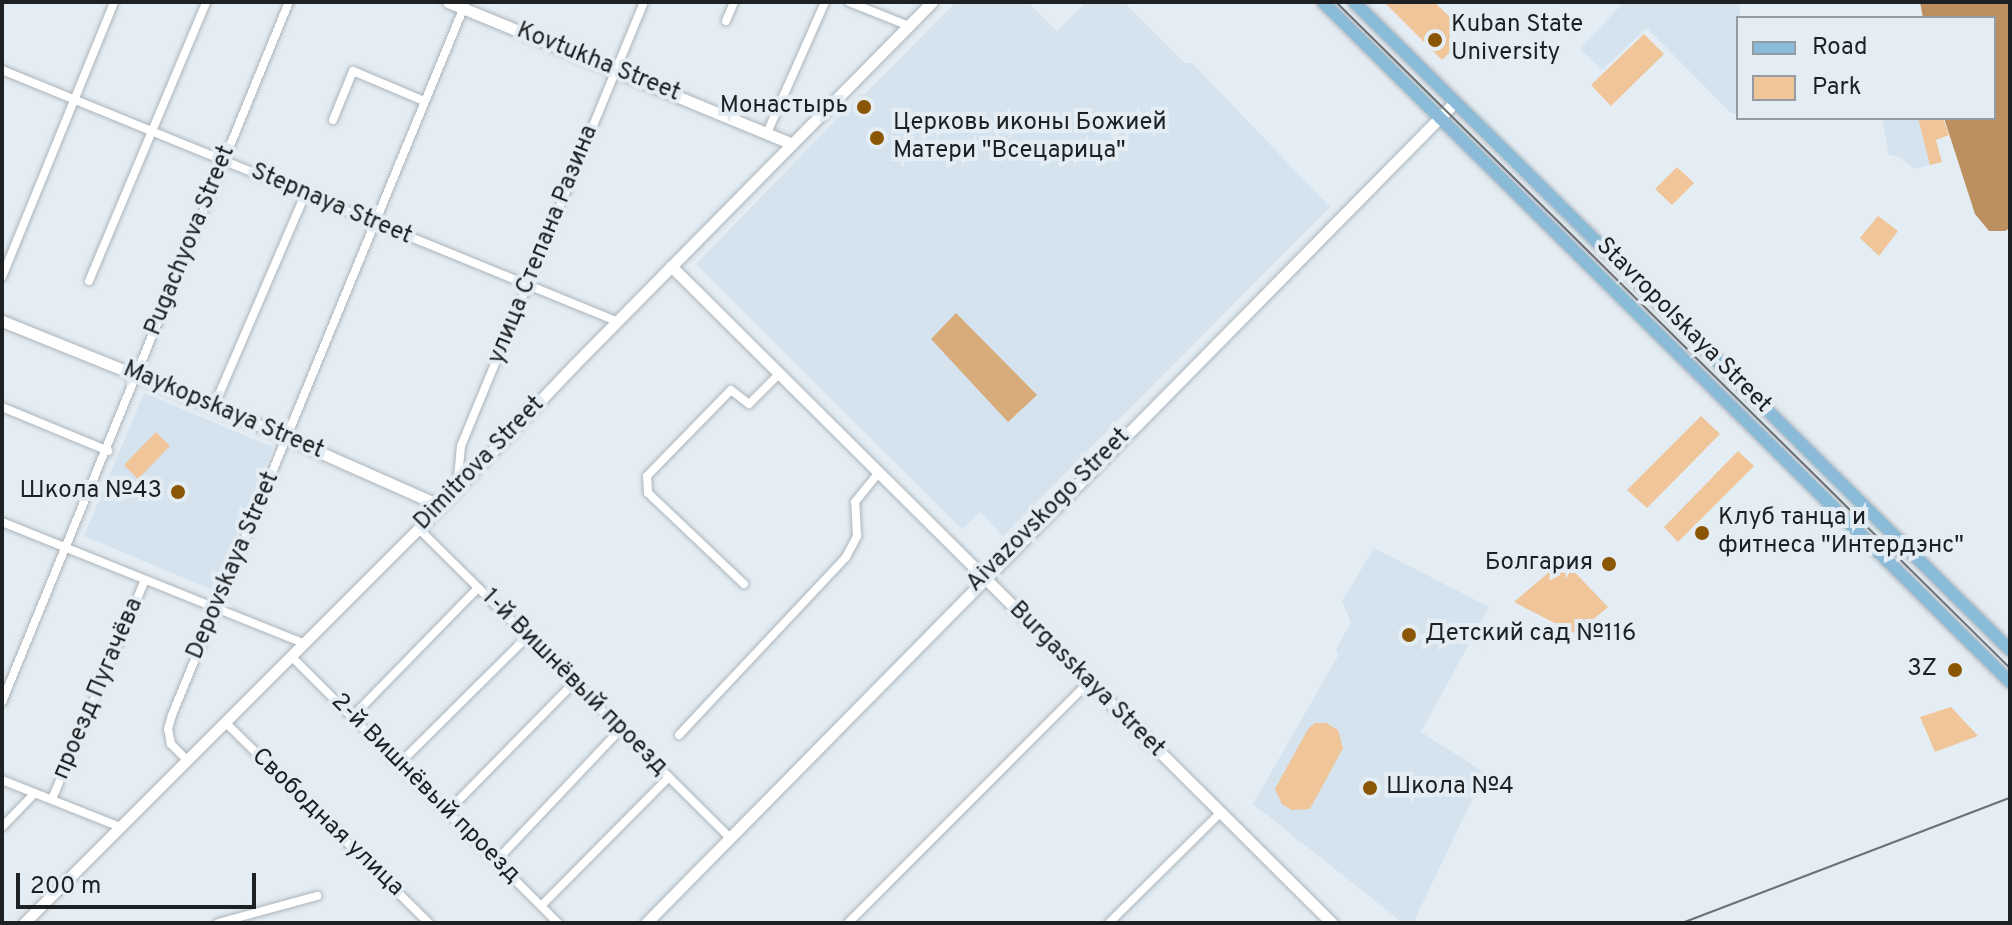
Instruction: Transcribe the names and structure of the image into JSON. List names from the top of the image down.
{
  "streets": {
    "main road": ["Stavropolskaya Street"],
    "street": [
      "Kovtukha Street",
      "Stepnaya Street",
      "Pugachyova Street",
      "улица Степана Разина",
      "Maykopskaya Street",
      "Dimitrova Street",
      "Aivazovskogo Street",
      "Depovskaya Street",
      "Burgasskaya Street",
      "1-й Вишнёвый проезд",
      "проезд Пугачёва",
      "2-й Вишнёвый проезд",
      "Свободная улица"
    ]
  },
  "crossings": [
    ["Kovtukha Street", "улица Степана Разина"],
    ["Kovtukha Street", "Dimitrova Street"],
    ["Kovtukha Street", "Depovskaya Street"],
    ["Stepnaya Street", "Pugachyova Street"],
    ["Stepnaya Street", "улица Степана Разина"],
    ["Stepnaya Street", "Dimitrova Street"],
    ["Stepnaya Street", "Depovskaya Street"],
    ["Pugachyova Street", "Maykopskaya Street"],
    ["улица Степана Разина", "Dimitrova Street"],
    ["Stavropolskaya Street", "Aivazovskogo Street"],
    ["Maykopskaya Street", "Dimitrova Street"],
    ["Maykopskaya Street", "Depovskaya Street"],
    ["Dimitrova Street", "Depovskaya Street"],
    ["Dimitrova Street", "Burgasskaya Street"],
    ["Dimitrova Street", "1-й Вишнёвый проезд"],
    ["Dimitrova Street", "2-й Вишнёвый проезд"],
    ["Dimitrova Street", "Свободная улица"],
    ["Aivazovskogo Street", "Burgasskaya Street"],
    ["Aivazovskogo Street", "1-й Вишнёвый проезд"]
  ],
  "places": [
    "Kuban State University",
    "Монастырь",
    "Церковь иконы Божией Матери \"Всецарица\"",
    "Школа №43",
    "Клуб танца и фитнеса \"Интердэнс\"",
    "Болгария",
    "Детский сад №116",
    "3Z",
    "Школа №4"
  ],
  "legend": ["Road", "Park"],
  "scale_bar": "200 m"
}
